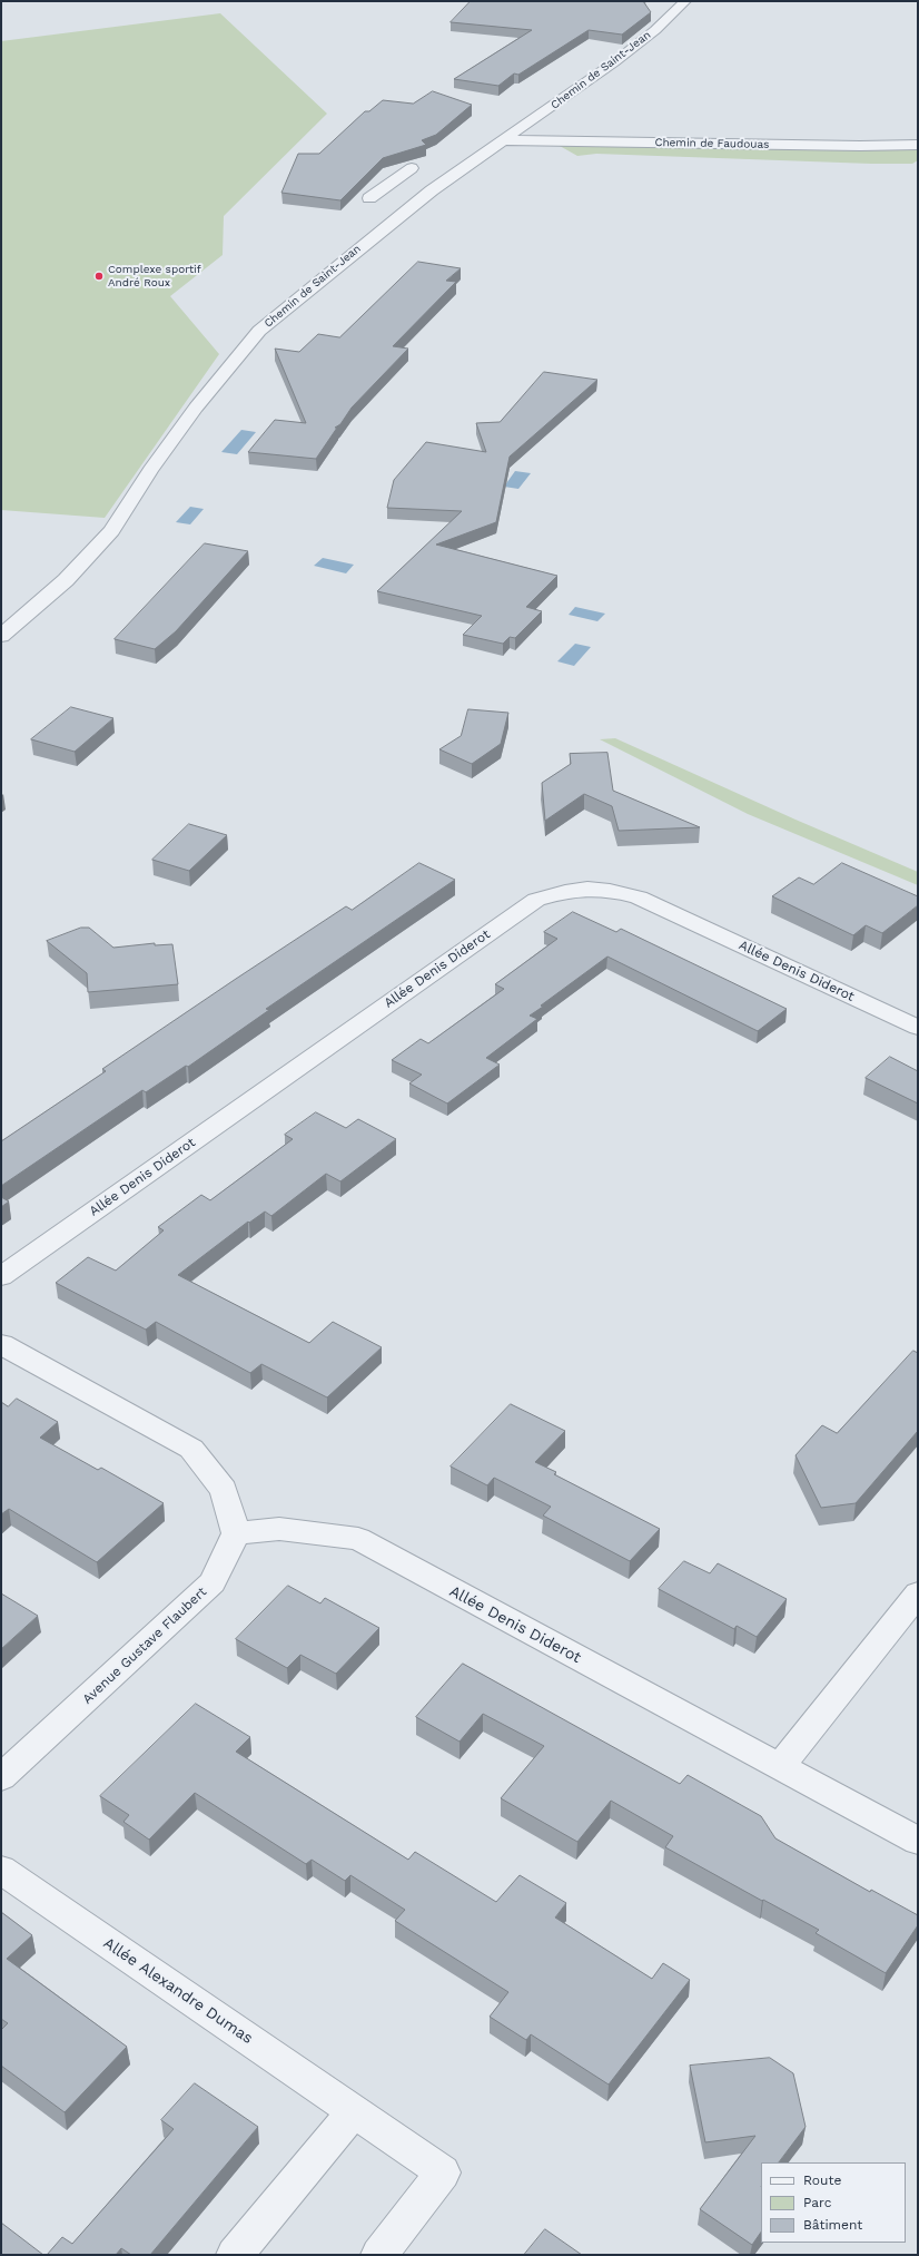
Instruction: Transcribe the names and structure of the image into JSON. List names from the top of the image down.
{
  "streets": {
    "street": [
      "Chemin de Saint-Jean",
      "Chemin de Faudouas",
      "Allée Denis Diderot",
      "Avenue Gustave Flaubert",
      "Allée Alexandre Dumas"
    ]
  },
  "crossings": [
    ["Chemin de Saint-Jean", "Chemin de Faudouas"],
    ["Allée Denis Diderot", "Avenue Gustave Flaubert"]
  ],
  "places": ["Complexe sportif André Roux"],
  "legend": ["Route", "Parc", "Bâtiment"]
}
